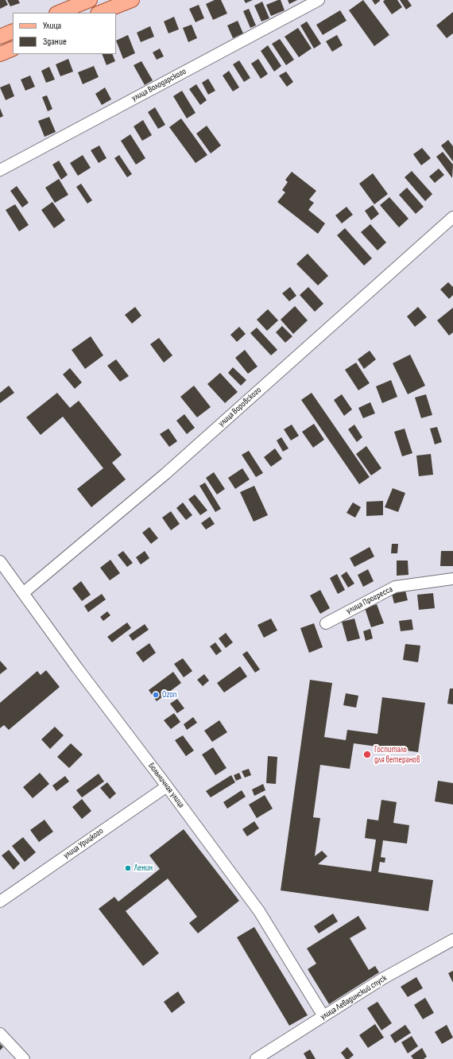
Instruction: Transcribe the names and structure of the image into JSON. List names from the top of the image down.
{
  "streets": {
    "street": [
      "улица Володарского",
      "улица Воровского",
      "улица Прогресса",
      "Больничная улица",
      "улица Урицкого",
      "улица Левадинский спуск"
    ]
  },
  "crossings": [
    ["улица Воровского", "Больничная улица"],
    ["Больничная улица", "улица Урицкого"],
    ["Больничная улица", "улица Левадинский спуск"]
  ],
  "places": ["Ozon", "Госпиталь для ветеранов", "Ленин"],
  "legend": ["Улица", "Здание"]
}
